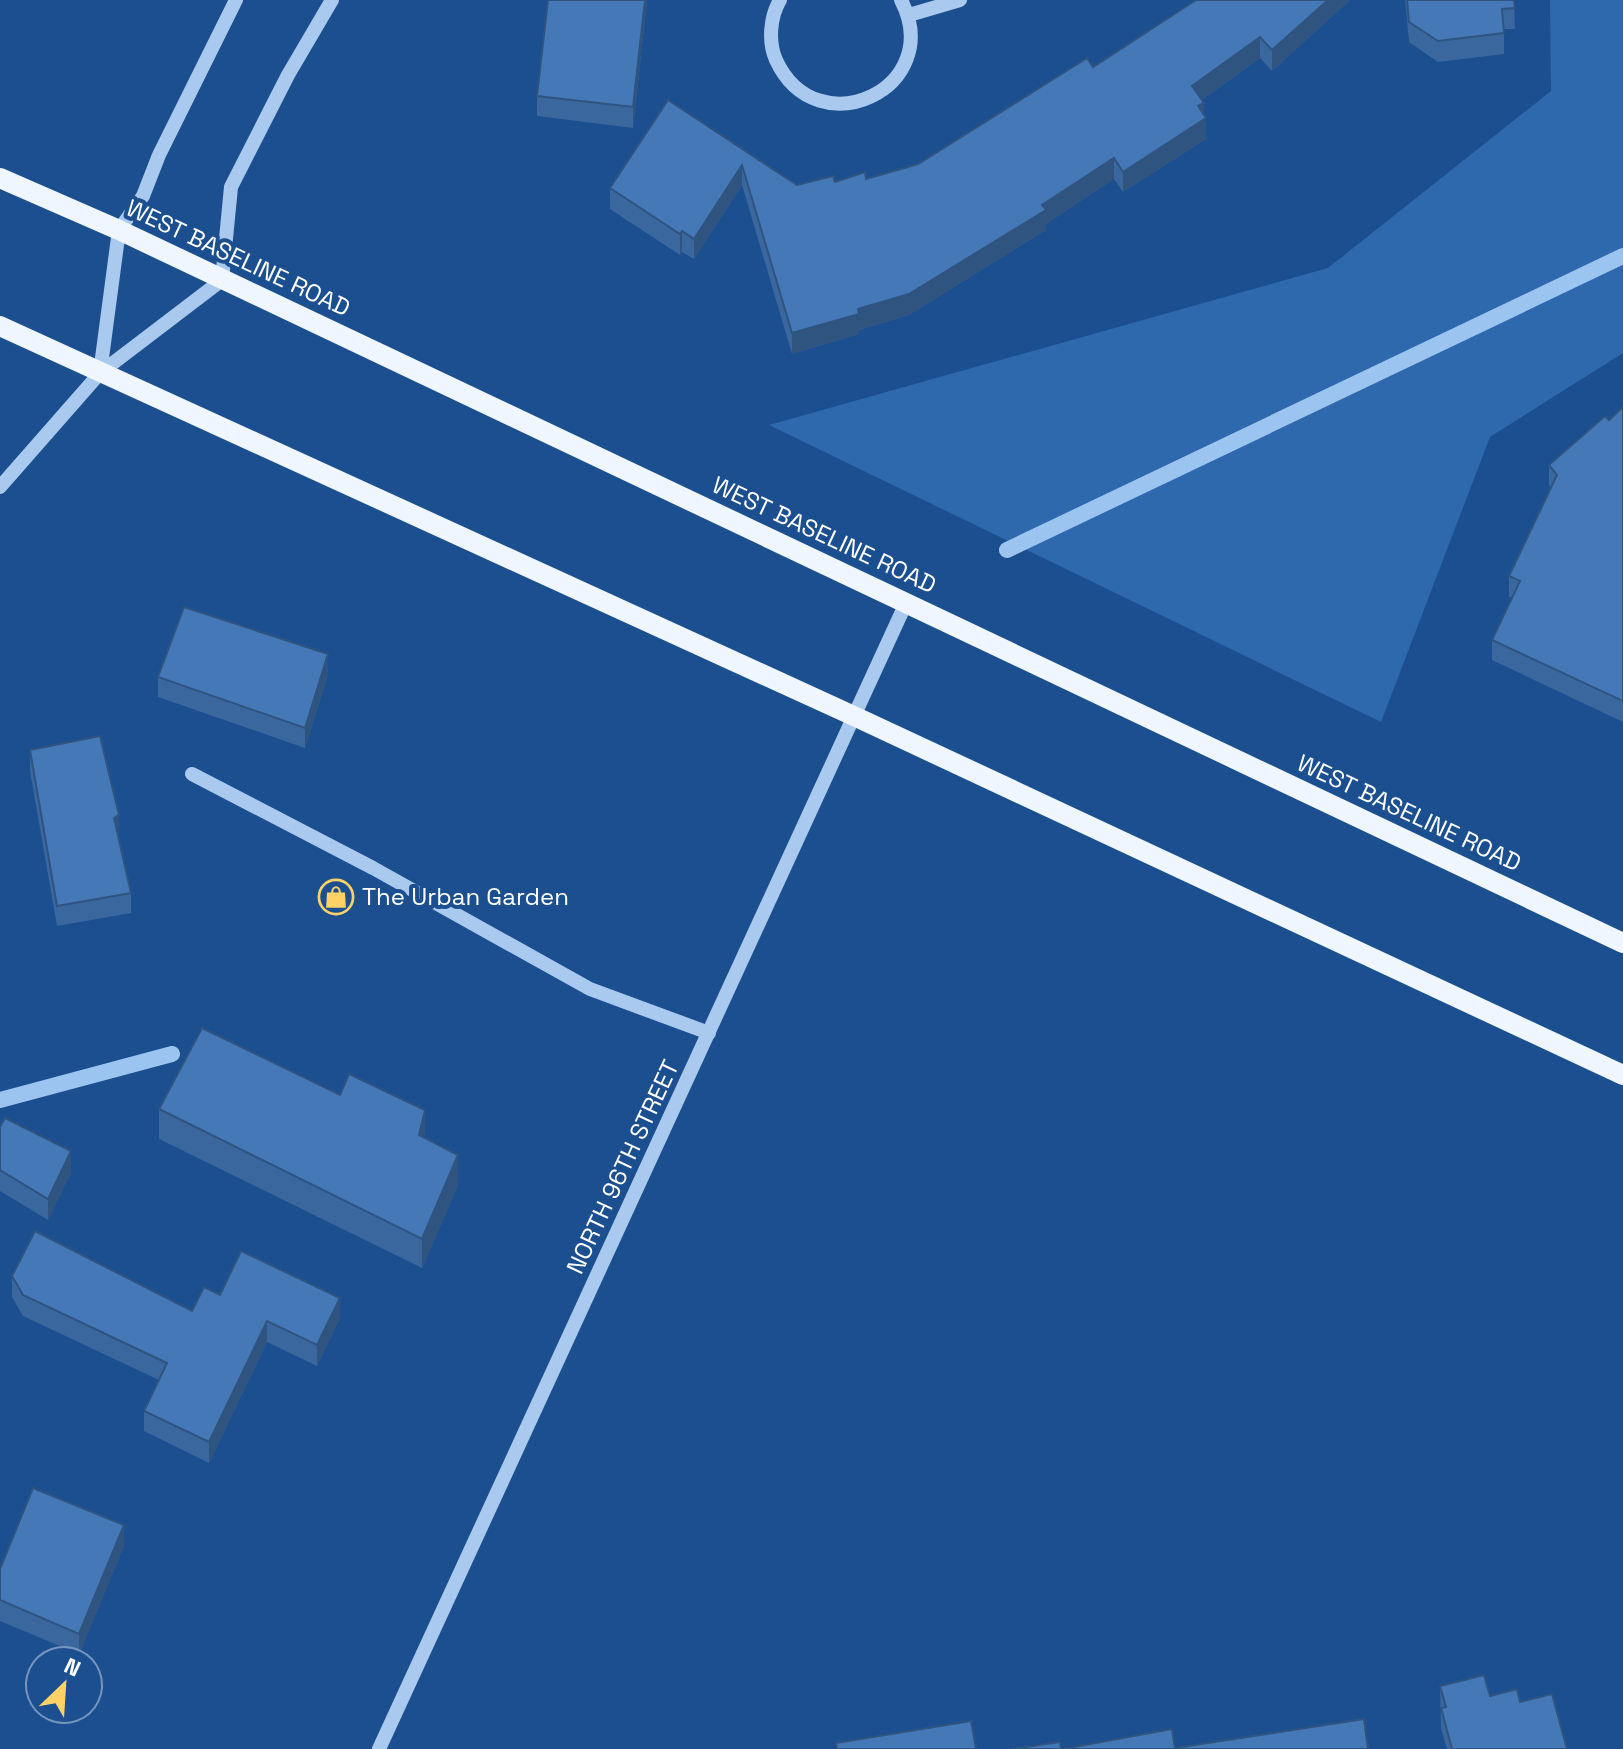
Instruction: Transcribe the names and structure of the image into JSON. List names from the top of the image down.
{
  "streets": {
    "main road": ["WEST BASELINE ROAD"],
    "street": ["NORTH 96TH STREET"]
  },
  "crossings": [
    ["WEST BASELINE ROAD", "NORTH 96TH STREET"]
  ],
  "places": {
    "shop": ["The Urban Garden"]
  },
  "north": "top right"
}
